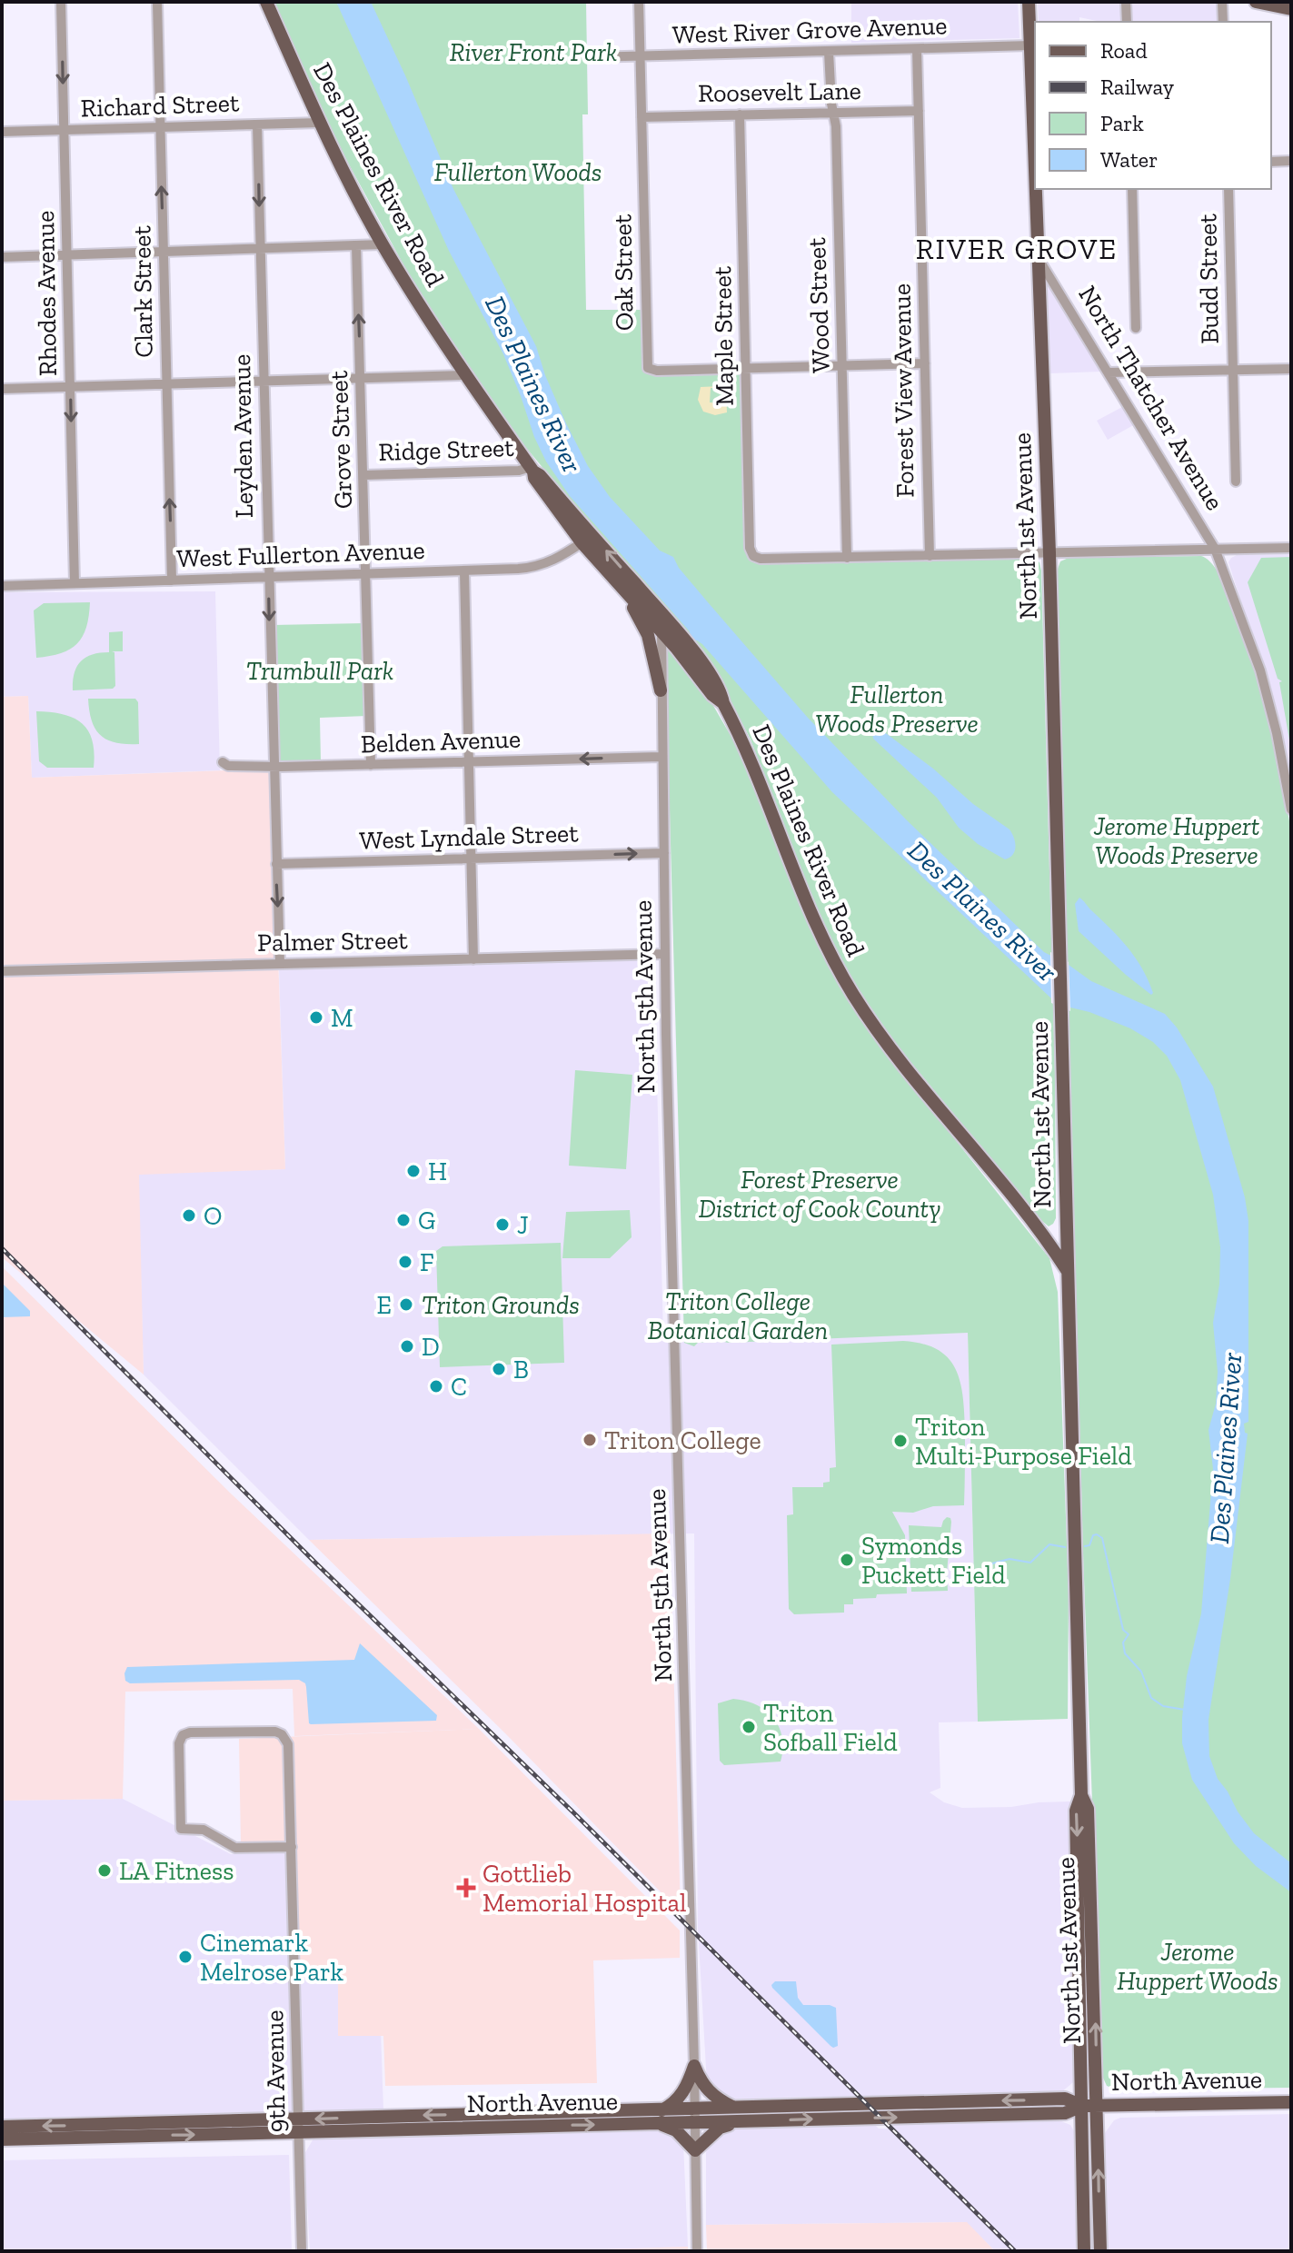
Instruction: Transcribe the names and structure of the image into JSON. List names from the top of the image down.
{
  "streets": {
    "main road": [
      "Des Plaines River Road",
      "North Thatcher Avenue",
      "North 1st Avenue",
      "North Avenue"
    ],
    "street": [
      "West River Grove Avenue",
      "Roosevelt Lane",
      "Richard Street",
      "Oak Street",
      "Budd Street",
      "Clark Street",
      "Rhodes Avenue",
      "Wood Street",
      "Maple Street",
      "Forest View Avenue",
      "Leyden Avenue",
      "Grove Street",
      "Ridge Street",
      "West Fullerton Avenue",
      "Belden Avenue",
      "West Lyndale Street",
      "Palmer Street",
      "North 5th Avenue",
      "9th Avenue"
    ]
  },
  "crossings": [
    ["West River Grove Avenue", "Oak Street"],
    ["West River Grove Avenue", "Wood Street"],
    ["West River Grove Avenue", "Forest View Avenue"],
    ["West River Grove Avenue", "North Thatcher Avenue"],
    ["Roosevelt Lane", "Oak Street"],
    ["Roosevelt Lane", "Wood Street"],
    ["Roosevelt Lane", "Maple Street"],
    ["Roosevelt Lane", "Forest View Avenue"],
    ["Richard Street", "Des Plaines River Road"],
    ["Richard Street", "Clark Street"],
    ["Richard Street", "Rhodes Avenue"],
    ["Richard Street", "Leyden Avenue"],
    ["Des Plaines River Road", "Ridge Street"],
    ["Des Plaines River Road", "North 1st Avenue"],
    ["Des Plaines River Road", "West Fullerton Avenue"],
    ["Des Plaines River Road", "North 5th Avenue"],
    ["Oak Street", "Maple Street"],
    ["Clark Street", "West Fullerton Avenue"],
    ["Rhodes Avenue", "West Fullerton Avenue"],
    ["Wood Street", "Maple Street"],
    ["North Thatcher Avenue", "North 1st Avenue"],
    ["Leyden Avenue", "West Fullerton Avenue"],
    ["Leyden Avenue", "Belden Avenue"],
    ["Leyden Avenue", "West Lyndale Street"],
    ["Leyden Avenue", "Palmer Street"],
    ["Grove Street", "Ridge Street"],
    ["Grove Street", "West Fullerton Avenue"],
    ["Grove Street", "Belden Avenue"],
    ["North 1st Avenue", "North Avenue"],
    ["Belden Avenue", "North 5th Avenue"],
    ["West Lyndale Street", "North 5th Avenue"],
    ["Palmer Street", "North 5th Avenue"],
    ["North 5th Avenue", "North Avenue"],
    ["9th Avenue", "North Avenue"]
  ],
  "one_way": [
    "Clark Street",
    "Rhodes Avenue",
    "Leyden Avenue",
    "Belden Avenue",
    "West Lyndale Street"
  ],
  "districts": ["RIVER GROVE"],
  "water": ["Des Plaines River"],
  "parks": [
    "River Front Park",
    "Fullerton Woods",
    "Trumbull Park",
    "Fullerton Woods Preserve",
    "Jerome Huppert Woods Preserve",
    "Forest Preserve District of Cook County",
    "Triton College Botanical Garden",
    "Triton Grounds",
    "Jerome Huppert Woods"
  ],
  "places": {
    "other": [
      "M",
      "H",
      "O",
      "G",
      "J",
      "F",
      "E",
      "D",
      "B",
      "C",
      "Triton College",
      "Triton Multi-Purpose Field",
      "Symonds Puckett Field",
      "Triton Sofball Field",
      "LA Fitness",
      "Cinemark Melrose Park"
    ],
    "health": ["Gottlieb Memorial Hospital"]
  },
  "legend": [
    "Road",
    "Railway",
    "Park",
    "Water"
  ]
}
